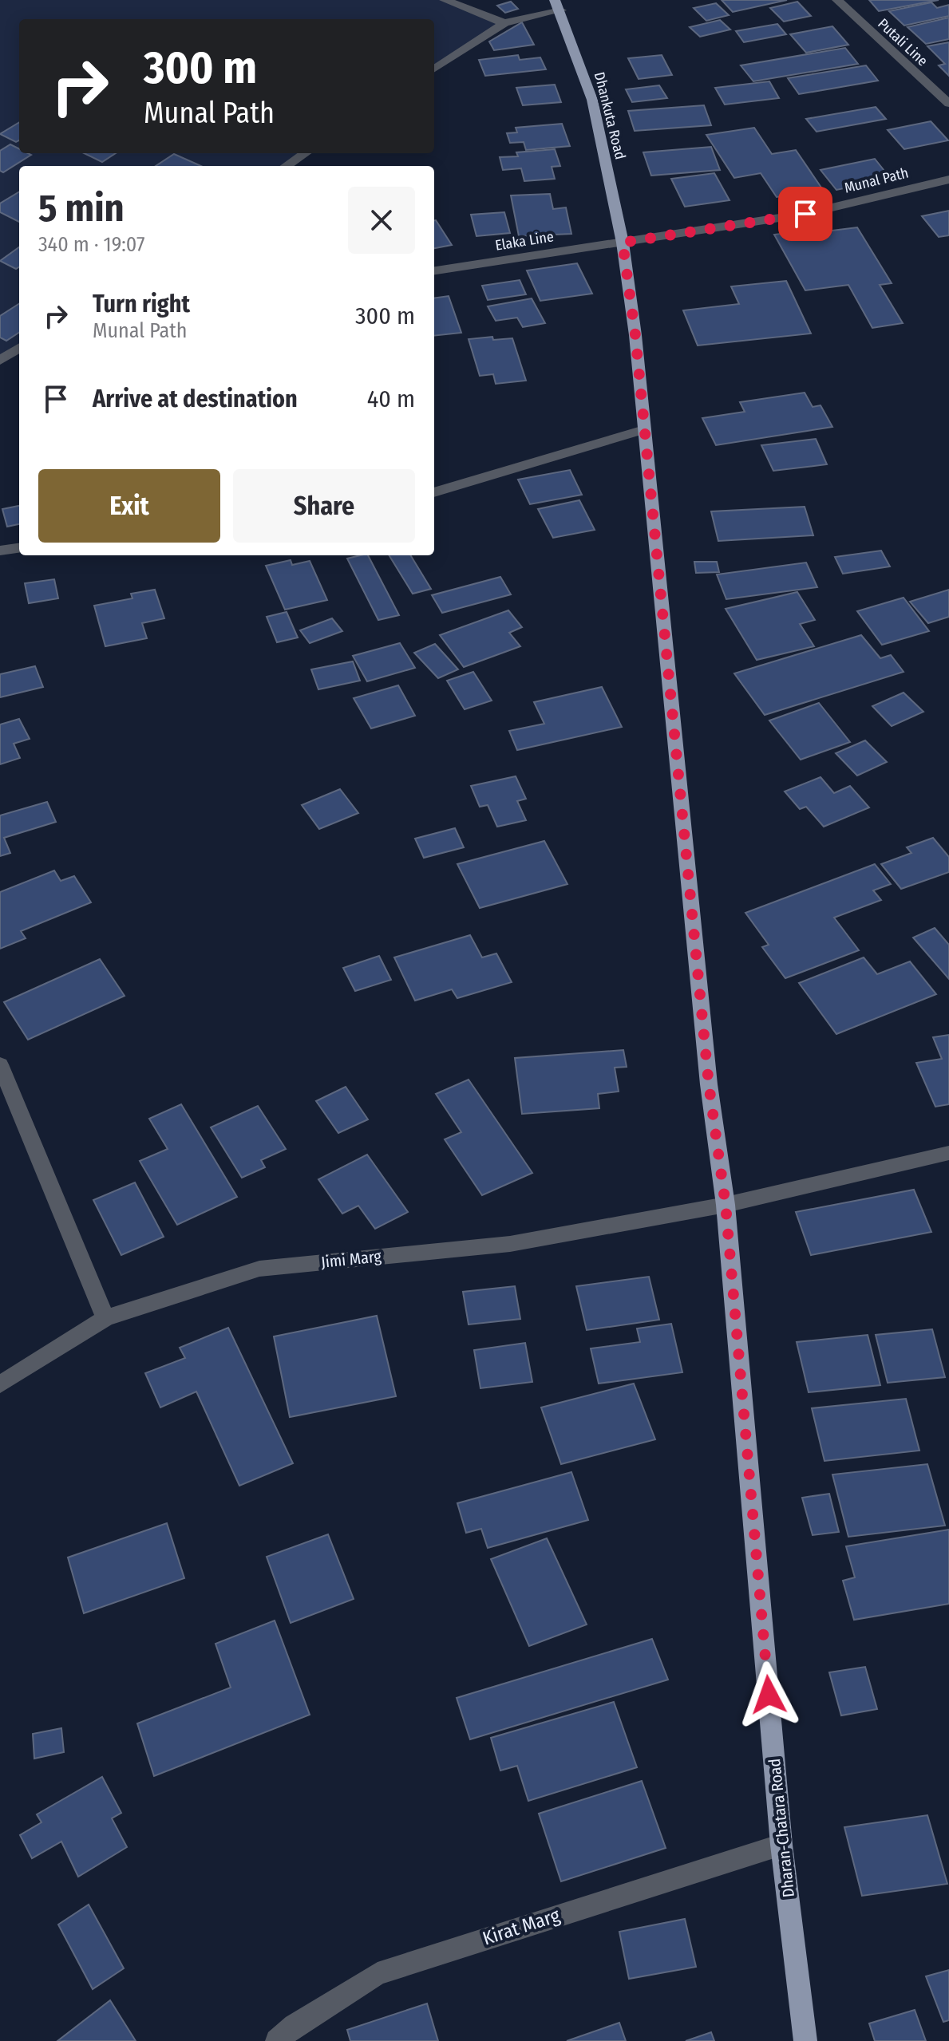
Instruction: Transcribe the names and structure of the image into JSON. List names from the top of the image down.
{
  "streets": {
    "main road": ["Dhankuta Road", "Dharan-Chatara Road"],
    "street": [
      "Putali Line",
      "Munal Path",
      "Elaka Line",
      "Jimi Marg",
      "Kirat Marg"
    ]
  },
  "crossings": [
    ["Dhankuta Road", "Munal Path"],
    ["Dhankuta Road", "Elaka Line"],
    ["Dhankuta Road", "Dharan-Chatara Road"],
    ["Munal Path", "Elaka Line"],
    ["Munal Path", "Dharan-Chatara Road"],
    ["Elaka Line", "Dharan-Chatara Road"],
    ["Jimi Marg", "Dharan-Chatara Road"],
    ["Dharan-Chatara Road", "Kirat Marg"]
  ],
  "page": {
    "turn": ["300 m", "Munal Path"],
    "heading": ["5 min", "340 m · 19:07"],
    "list": [
      {
        "name": "Turn right",
        "note": "Munal Path",
        "value": "300 m"
      },
      {
        "name": "Arrive at destination",
        "value": "40 m"
      }
    ],
    "buttons": ["Exit", "Share"]
  }
}
